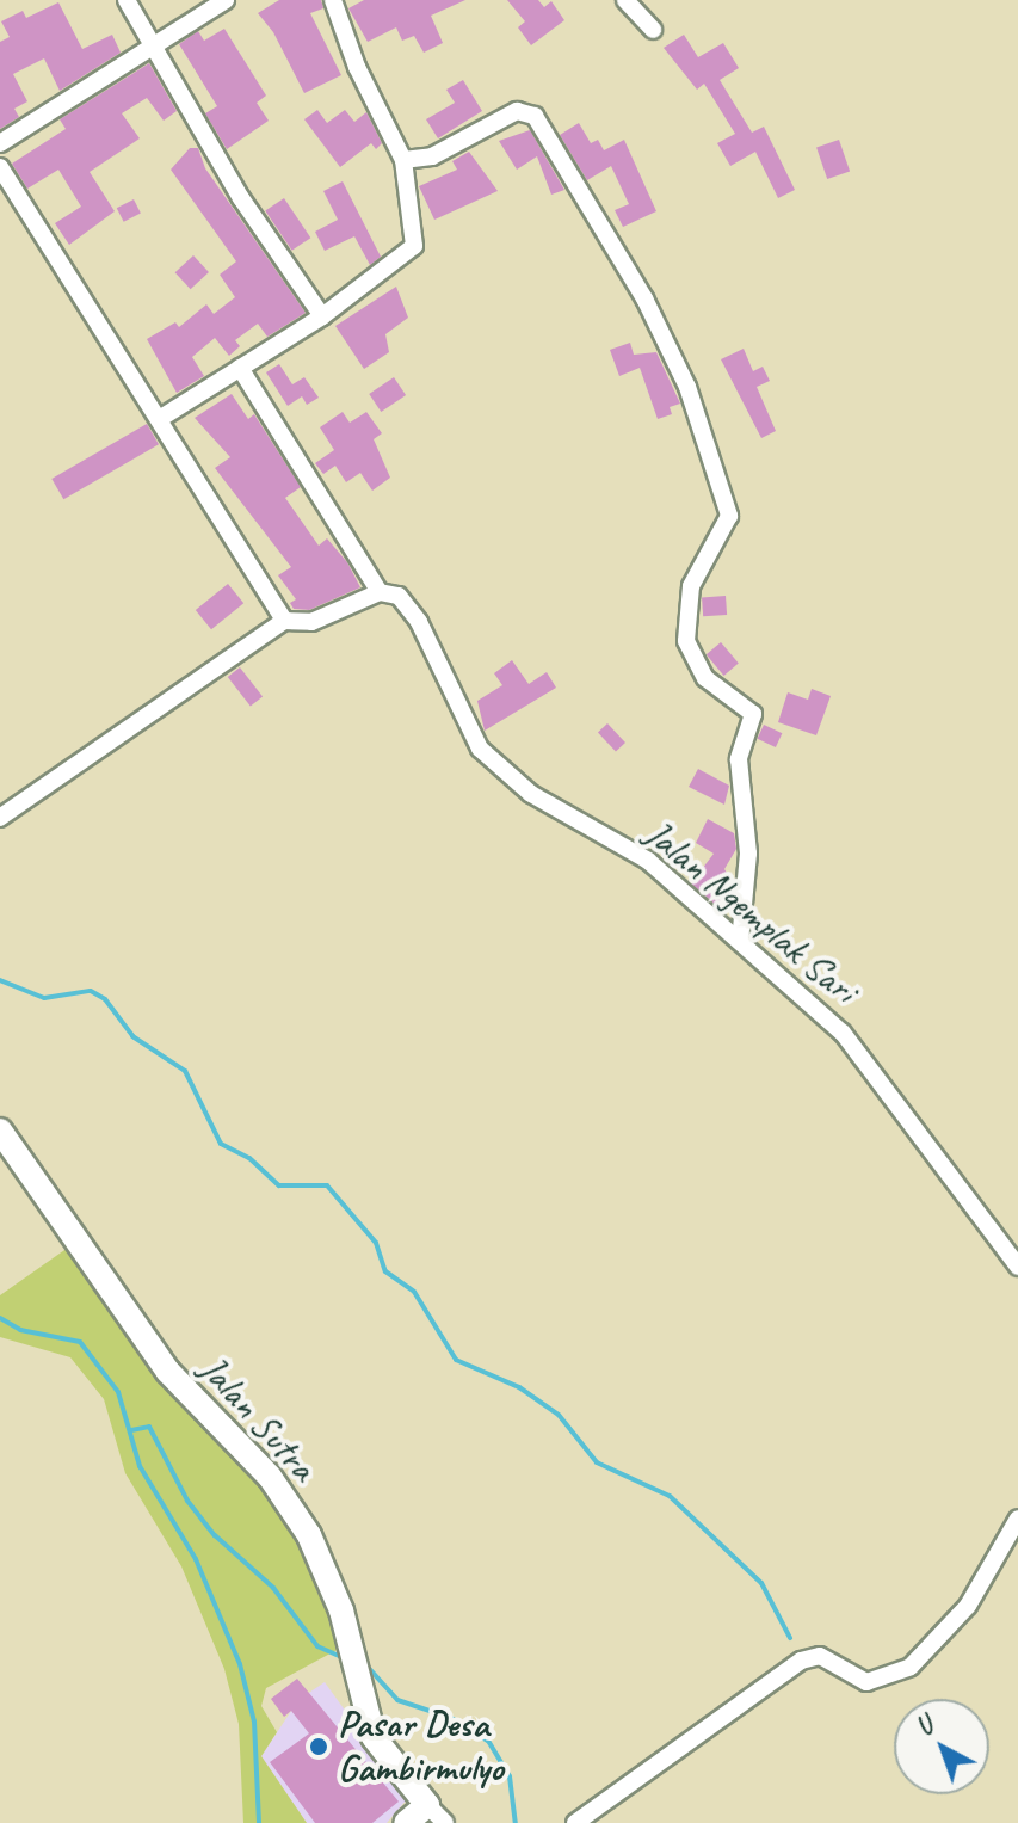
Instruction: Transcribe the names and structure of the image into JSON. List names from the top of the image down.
{
  "streets": {
    "street": ["Jalan Ngemplak Sari", "Jalan Sutra"]
  },
  "places": ["Pasar Desa Gambirmulyo"],
  "north": "top left"
}
